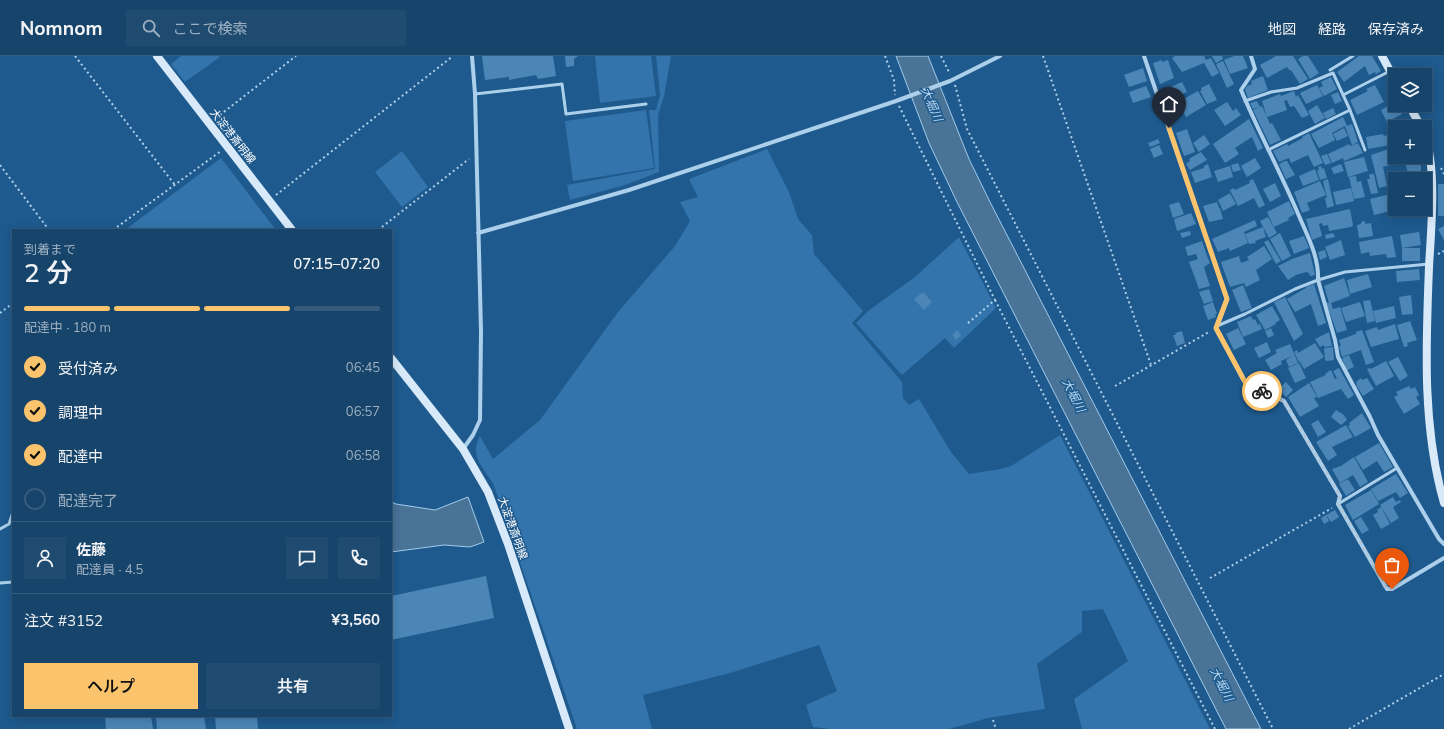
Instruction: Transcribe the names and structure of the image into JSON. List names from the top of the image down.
{
  "streets": {
    "main road": ["大淀港斎明線"]
  },
  "water": ["大堀川"],
  "page": {
    "header": "Nomnom",
    "search": "ここで検索",
    "nav": ["地図", "経路", "保存済み"],
    "map_buttons": ["+", "−"],
    "heading": ["2 分", "到着まで", "07:15–07:20"],
    "panel": [
      "佐藤",
      "配達員 · 4.5",
      "注文 #3152",
      "¥3,560"
    ],
    "bar": "配達中 · 180 m",
    "list": [
      ["受付済み", "06:45"],
      ["調理中", "06:57"],
      ["配達中", "06:58"],
      "配達完了"
    ],
    "buttons": ["ヘルプ", "共有"]
  }
}
